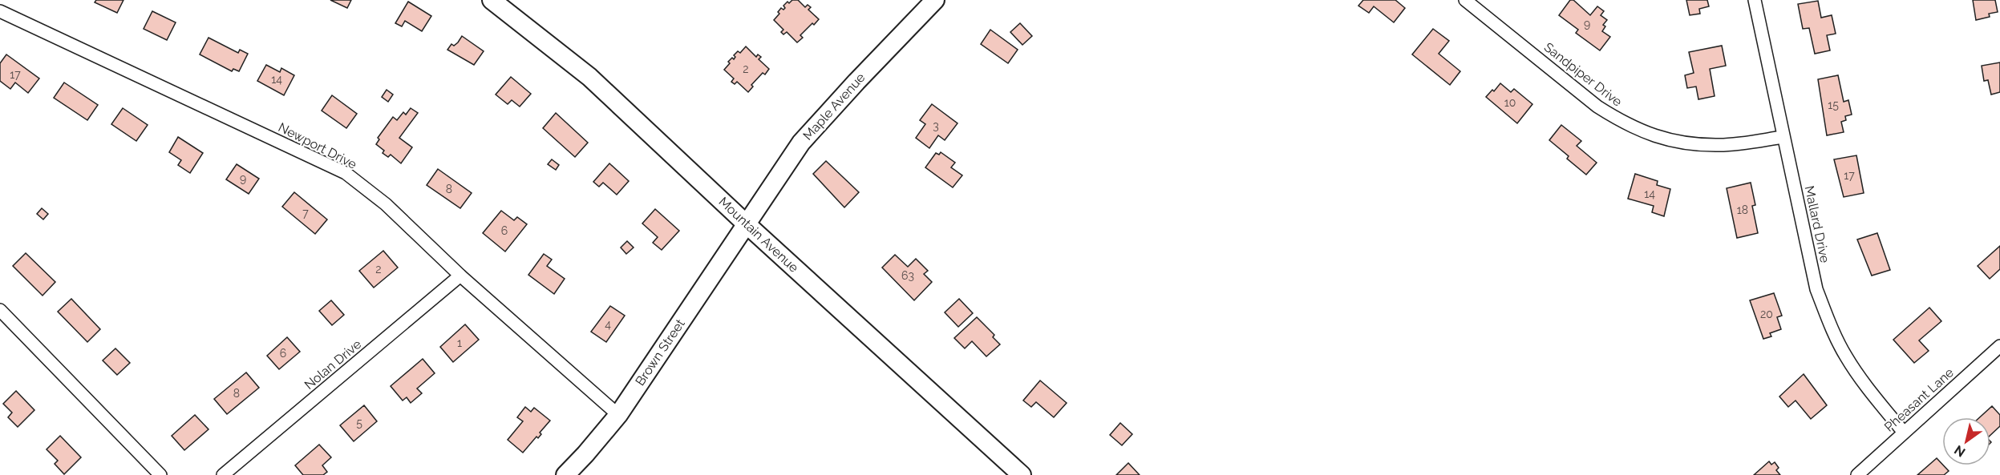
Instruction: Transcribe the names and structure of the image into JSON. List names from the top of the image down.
{
  "streets": {
    "main road": ["Maple Avenue", "Mountain Avenue", "Brown Street"],
    "street": [
      "Sandpiper Drive",
      "Newport Drive",
      "Mallard Drive",
      "Nolan Drive",
      "Pheasant Lane"
    ]
  },
  "crossings": [
    ["Sandpiper Drive", "Mallard Drive"],
    ["Maple Avenue", "Mountain Avenue"],
    ["Maple Avenue", "Brown Street"],
    ["Newport Drive", "Brown Street"],
    ["Newport Drive", "Nolan Drive"],
    ["Mallard Drive", "Pheasant Lane"],
    ["Mountain Avenue", "Brown Street"]
  ],
  "house_numbers": [
    "9",
    "2",
    "17",
    "14",
    "10",
    "15",
    "3",
    "17",
    "9",
    "8",
    "14",
    "18",
    "7",
    "6",
    "2",
    "63",
    "20",
    "4",
    "1",
    "6",
    "8",
    "5"
  ],
  "north": "bottom left"
}
